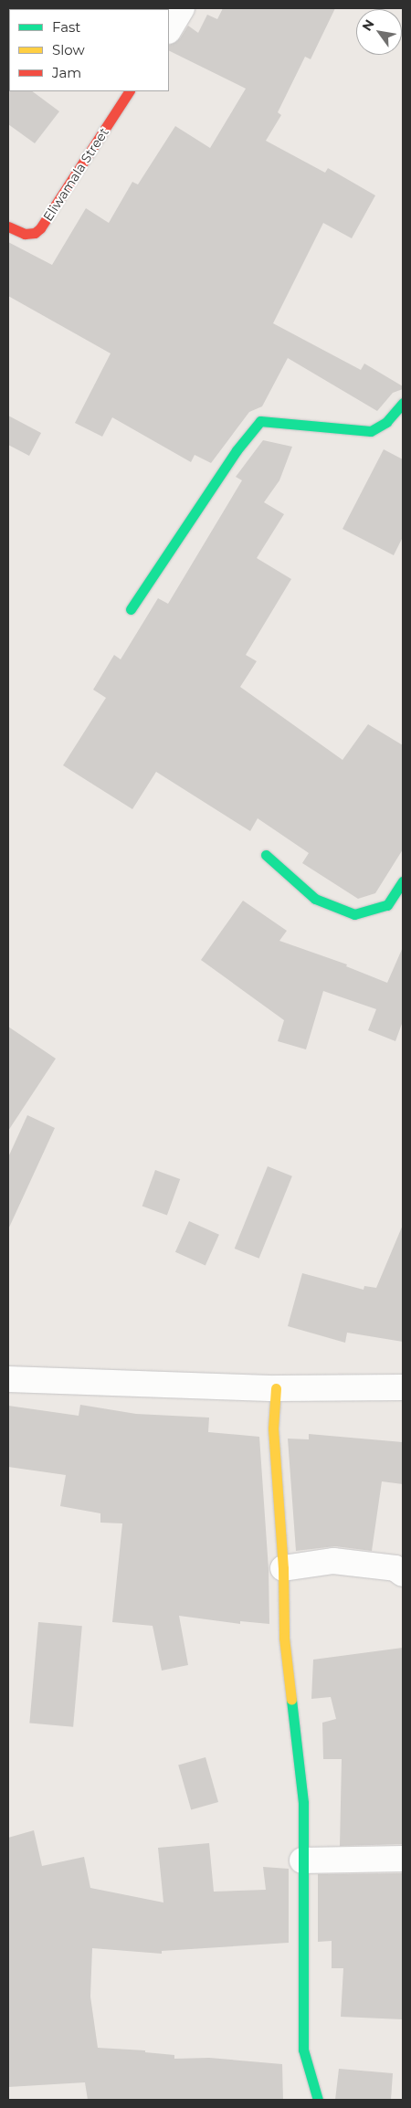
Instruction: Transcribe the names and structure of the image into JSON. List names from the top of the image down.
{
  "streets": {
    "street": ["Eliwamala Street"]
  },
  "legend": ["Fast", "Slow", "Jam"],
  "north": "top left"
}
